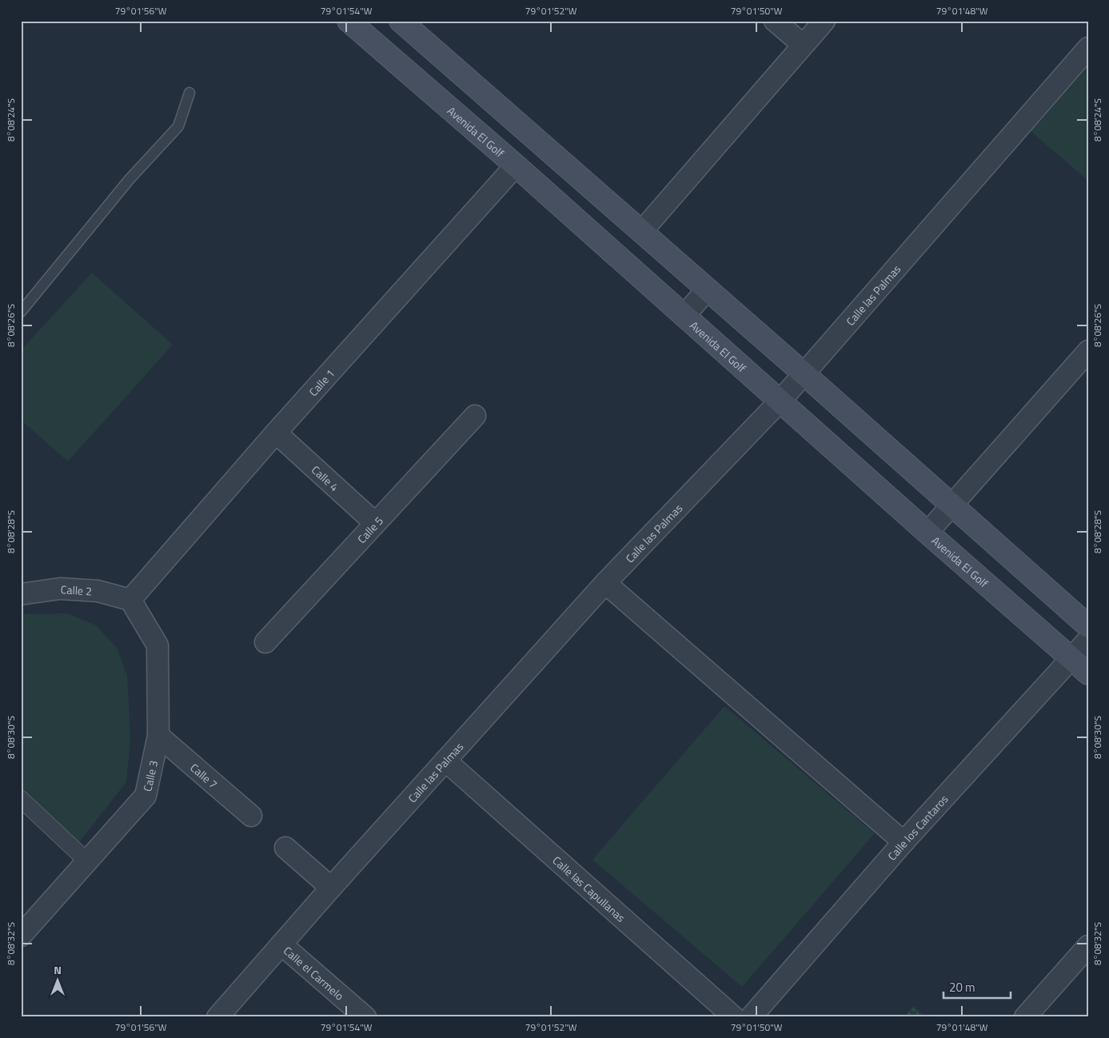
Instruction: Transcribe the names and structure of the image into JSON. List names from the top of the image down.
{
  "streets": {
    "main road": ["Avenida El Golf"],
    "street": [
      "Calle las Palmas",
      "Calle 1",
      "Calle 4",
      "Calle 5",
      "Calle 2",
      "Calle 3",
      "Calle 7",
      "Calle los Cantaros",
      "Calle las Capullanas",
      "Calle el Carmelo"
    ]
  },
  "crossings": [
    ["Avenida El Golf", "Calle las Palmas"],
    ["Avenida El Golf", "Calle 1"],
    ["Avenida El Golf", "Calle los Cantaros"],
    ["Calle las Palmas", "Calle las Capullanas"],
    ["Calle las Palmas", "Calle el Carmelo"],
    ["Calle 1", "Calle 4"],
    ["Calle 1", "Calle 2"],
    ["Calle 1", "Calle 3"],
    ["Calle 4", "Calle 5"],
    ["Calle 2", "Calle 3"],
    ["Calle 3", "Calle 7"]
  ],
  "scale_bar": "20 m",
  "north": "top",
  "coordinates": [
    "79°01'56\"W",
    "79°01'54\"W",
    "79°01'52\"W",
    "79°01'50\"W",
    "79°01'48\"W",
    "8°08'24\"S",
    "8°08'26\"S",
    "8°08'28\"S",
    "8°08'30\"S",
    "8°08'32\"S"
  ]
}
